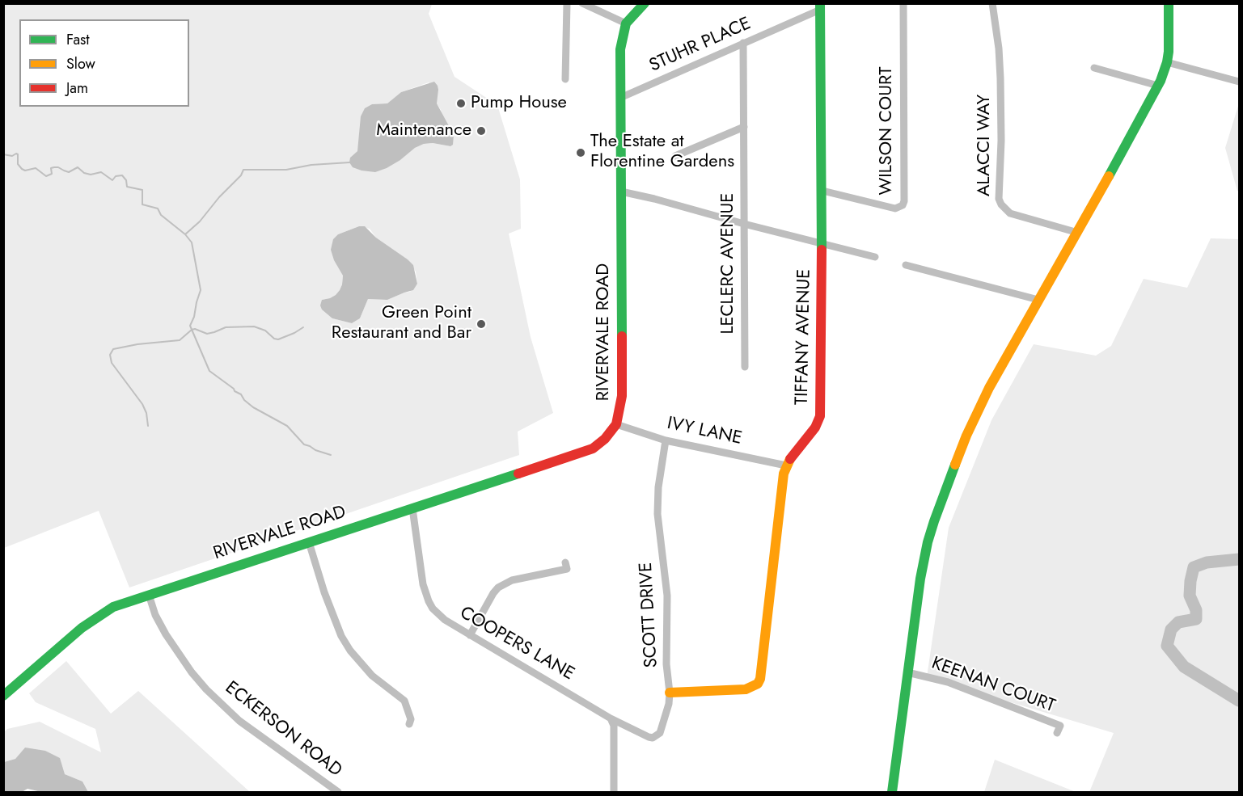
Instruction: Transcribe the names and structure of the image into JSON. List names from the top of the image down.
{
  "streets": {
    "street": [
      "STUHR PLACE",
      "WILSON COURT",
      "ALACCI WAY",
      "LECLERC AVENUE",
      "RIVERVALE ROAD",
      "TIFFANY AVENUE",
      "IVY LANE",
      "SCOTT DRIVE",
      "COOPERS LANE",
      "KEENAN COURT",
      "ECKERSON ROAD"
    ]
  },
  "crossings": [
    ["STUHR PLACE", "LECLERC AVENUE"],
    ["STUHR PLACE", "RIVERVALE ROAD"],
    ["STUHR PLACE", "TIFFANY AVENUE"],
    ["WILSON COURT", "TIFFANY AVENUE"],
    ["RIVERVALE ROAD", "IVY LANE"],
    ["RIVERVALE ROAD", "COOPERS LANE"],
    ["RIVERVALE ROAD", "ECKERSON ROAD"],
    ["TIFFANY AVENUE", "IVY LANE"],
    ["TIFFANY AVENUE", "SCOTT DRIVE"],
    ["IVY LANE", "SCOTT DRIVE"],
    ["SCOTT DRIVE", "COOPERS LANE"]
  ],
  "places": [
    "Pump House",
    "Maintenance",
    "The Estate at Florentine Gardens",
    "Green Point Restaurant and Bar"
  ],
  "legend": ["Fast", "Slow", "Jam"]
}
